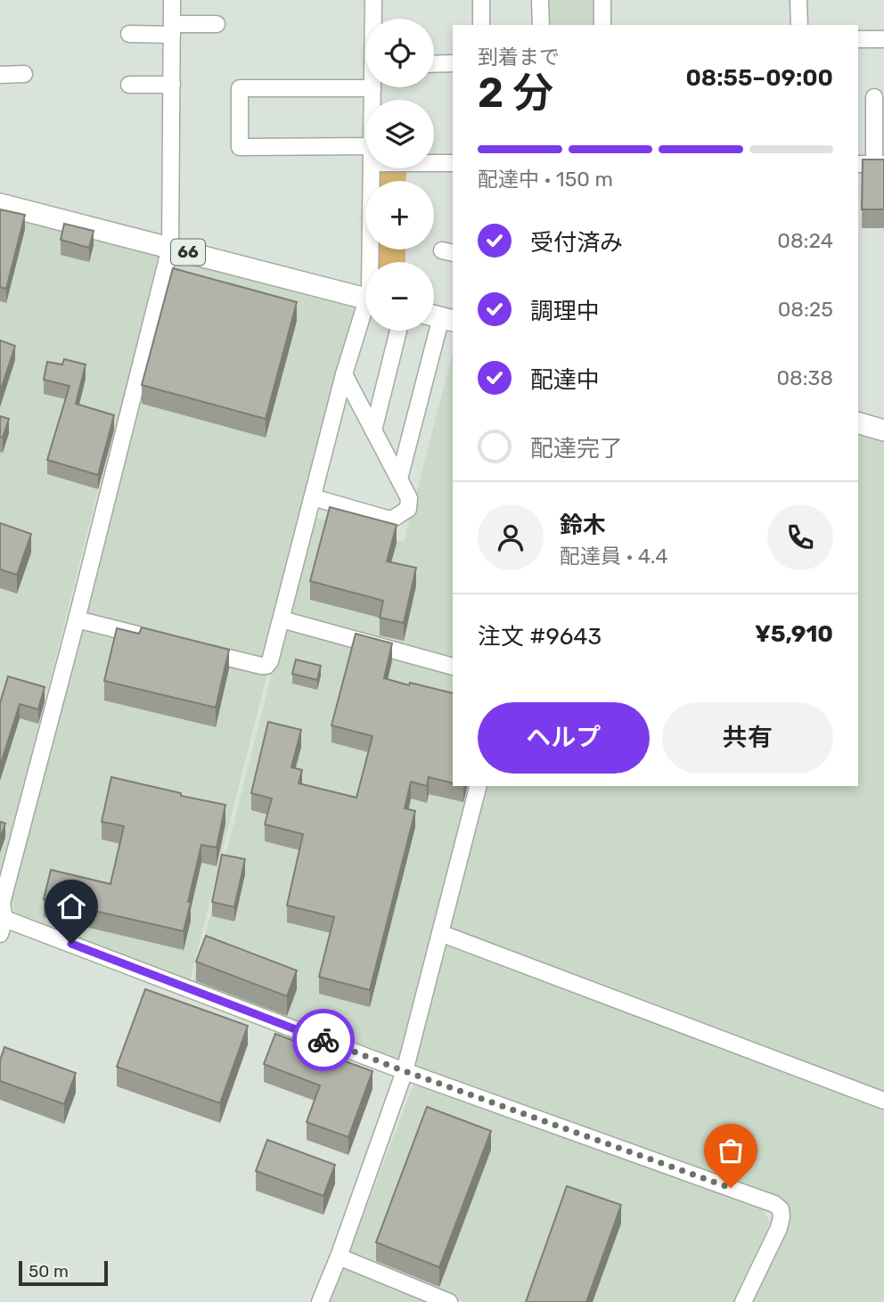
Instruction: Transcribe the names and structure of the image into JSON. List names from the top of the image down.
{
  "streets": {
    "main road": ["66"]
  },
  "scale_bar": "50 m",
  "page": {
    "map_buttons": ["+", "−"],
    "heading": ["2 分", "到着まで", "08:55–09:00"],
    "panel": [
      "鈴木",
      "配達員 · 4.4",
      "注文 #9643",
      "¥5,910"
    ],
    "bar": "配達中 · 150 m",
    "list": [
      ["受付済み", "08:24"],
      ["調理中", "08:25"],
      ["配達中", "08:38"],
      "配達完了"
    ],
    "buttons": ["ヘルプ", "共有"],
    "scale": "50 m"
  }
}
